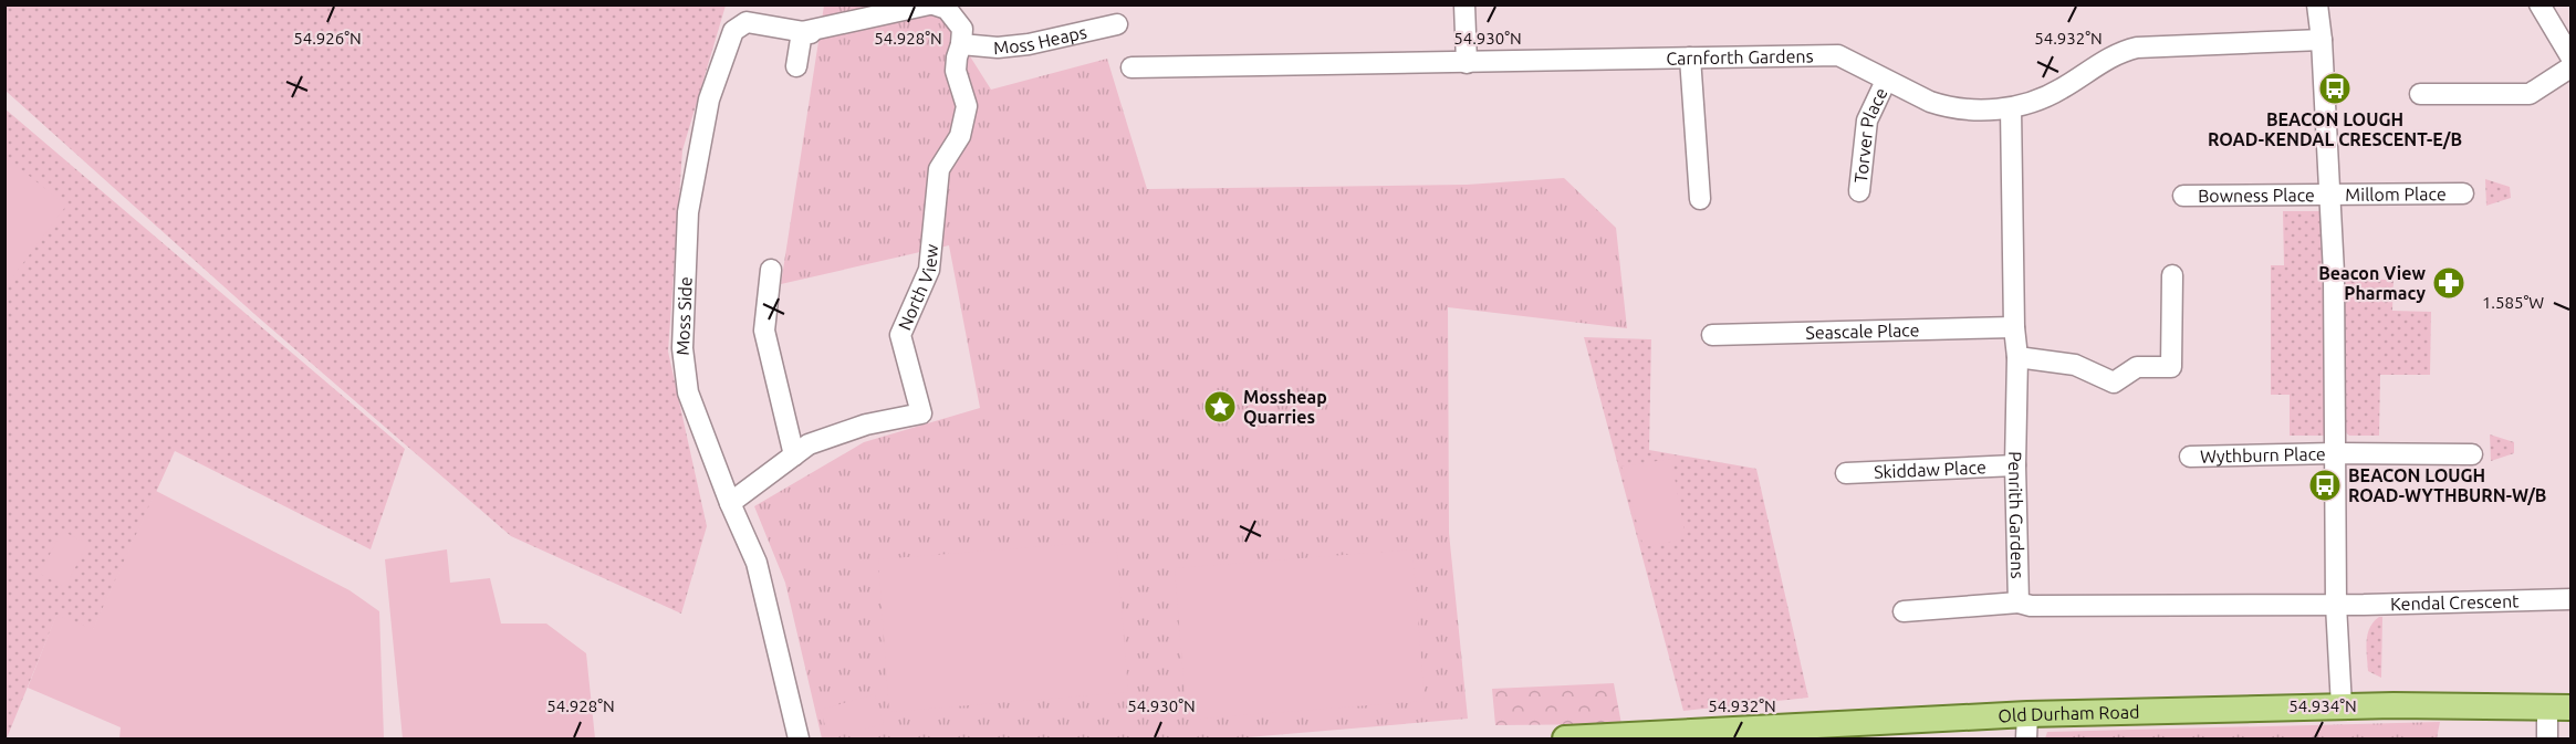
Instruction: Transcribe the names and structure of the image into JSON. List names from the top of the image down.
{
  "streets": {
    "main road": ["Old Durham Road"],
    "street": [
      "Moss Heaps",
      "Carnforth Gardens",
      "Torver Place",
      "Millom Place",
      "Bowness Place",
      "North View",
      "Moss Side",
      "Seascale Place",
      "Wythburn Place",
      "Skiddaw Place",
      "Penrith Gardens",
      "Kendal Crescent"
    ]
  },
  "crossings": [
    ["Moss Heaps", "North View"],
    ["Carnforth Gardens", "Torver Place"],
    ["Carnforth Gardens", "Penrith Gardens"],
    ["Millom Place", "Bowness Place"],
    ["North View", "Moss Side"],
    ["Seascale Place", "Penrith Gardens"],
    ["Skiddaw Place", "Penrith Gardens"],
    ["Penrith Gardens", "Kendal Crescent"]
  ],
  "places": {
    "bus stop": ["BEACON LOUGH ROAD-KENDAL CRESCENT-E/B", "BEACON LOUGH ROAD-WYTHBURN-W/B"],
    "pharmacy": ["Beacon View Pharmacy"],
    "place": ["Mossheap Quarries"]
  },
  "coordinates": [
    "54.926°N",
    "54.928°N",
    "54.930°N",
    "54.932°N",
    "1.585°W",
    "54.934°N"
  ]
}
